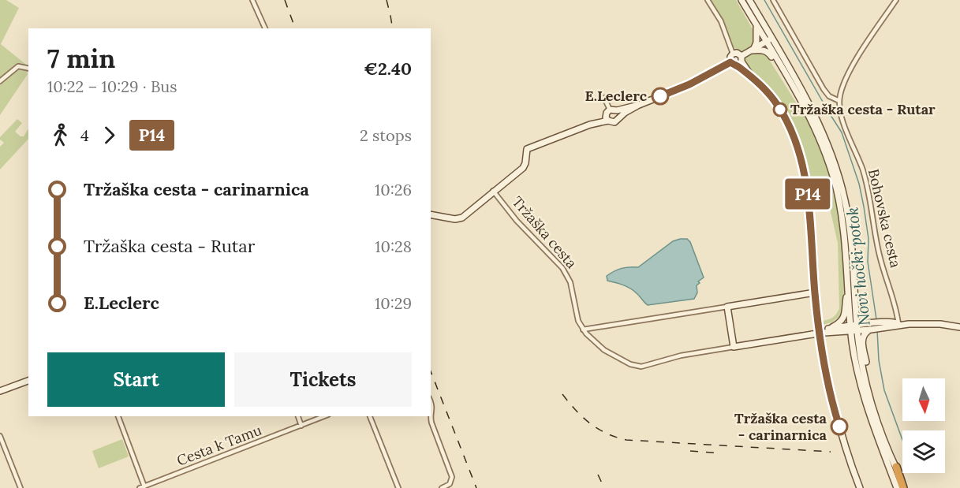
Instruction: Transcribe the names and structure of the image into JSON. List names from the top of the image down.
{
  "streets": {
    "street": ["Bohovska cesta", "Tržaška cesta", "Cesta k Tamu"]
  },
  "crossings": [
    ["Bohovska cesta", "Tržaška cesta"]
  ],
  "water": ["Novi hočki potok"],
  "places": ["E.Leclerc", "Tržaška cesta - Rutar", "Tržaška cesta - carinarnica"],
  "lines": ["bus line P14"],
  "north": "bottom",
  "page": {
    "on_map": "P14",
    "heading": ["7 min", "10:22 – 10:29 · Bus", "€2.40"],
    "legs": ["4", "P14", "2 stops"],
    "list": [
      {
        "name": "Tržaška cesta - carinarnica",
        "value": "10:26"
      },
      {
        "name": "Tržaška cesta - Rutar",
        "value": "10:28"
      },
      {
        "name": "E.Leclerc",
        "value": "10:29"
      }
    ],
    "buttons": ["Start", "Tickets"]
  }
}
